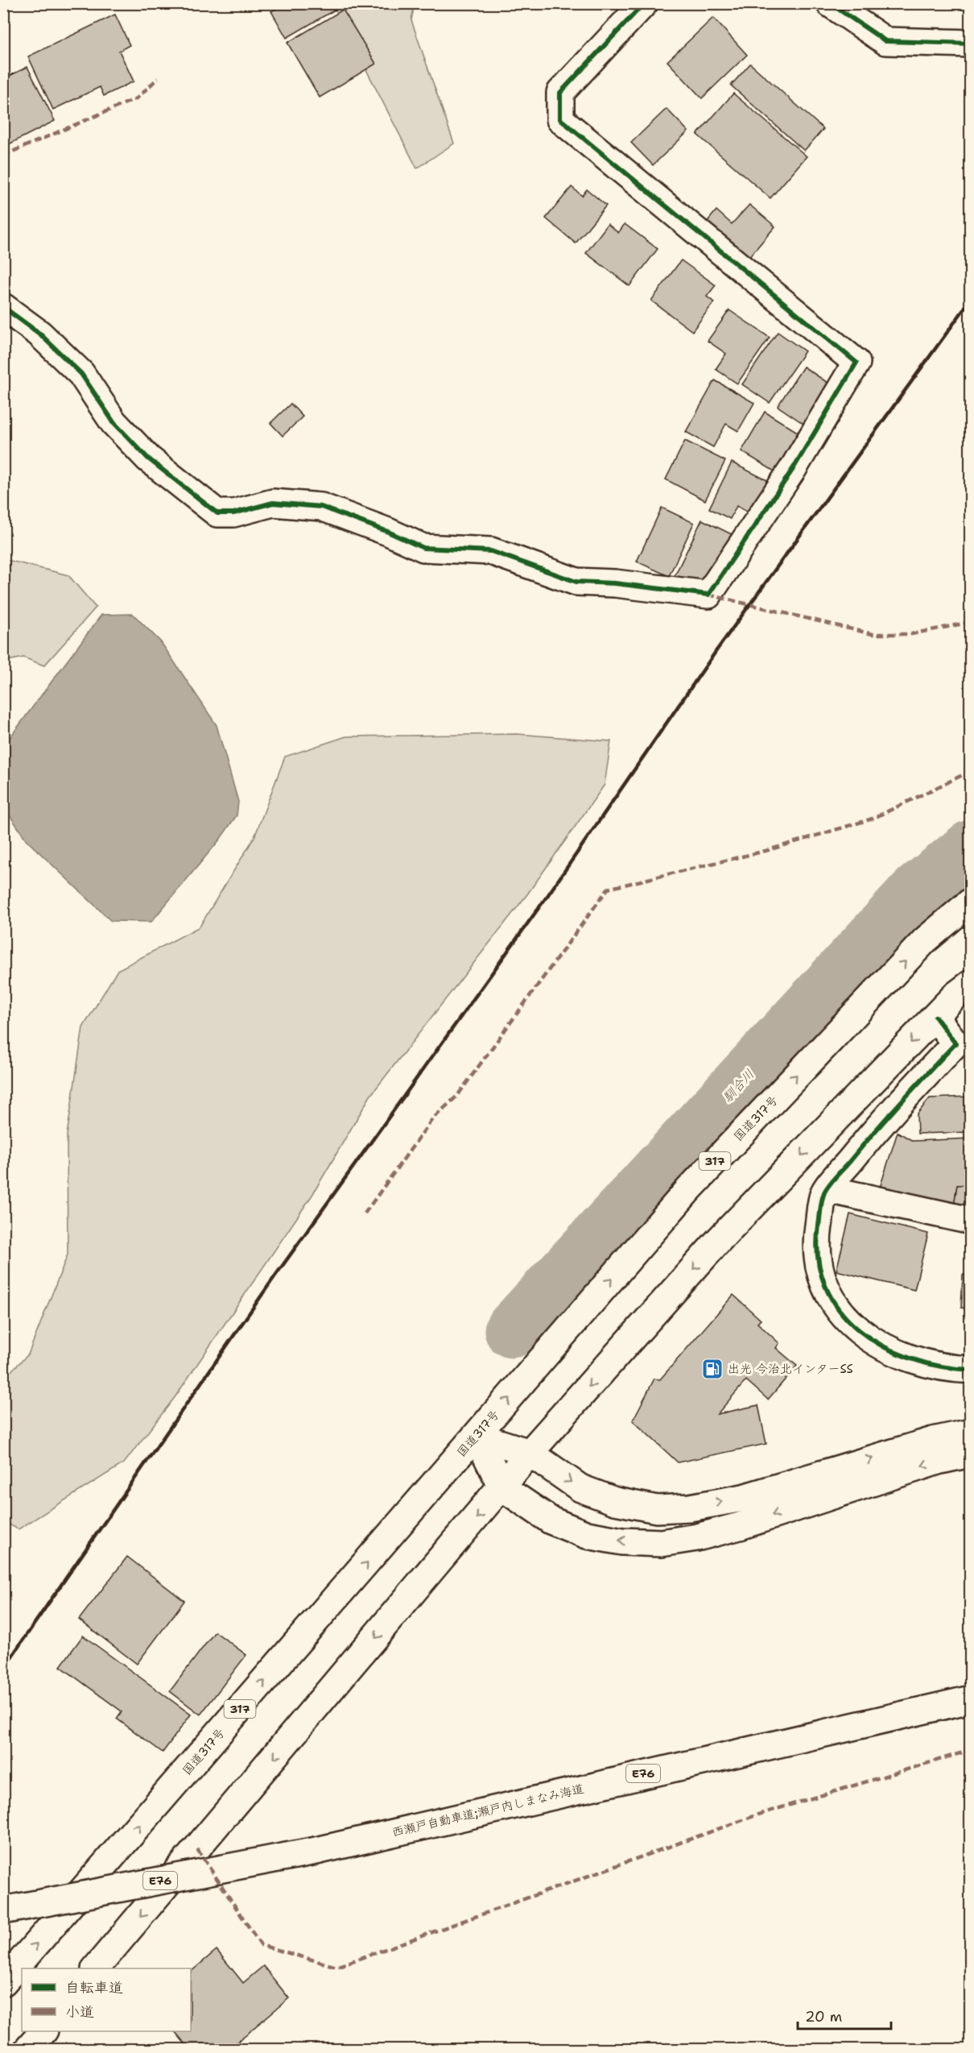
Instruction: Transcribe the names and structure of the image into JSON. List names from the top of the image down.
{
  "streets": {
    "main road": [
      "国道317号",
      "317",
      "E76",
      "西瀬戸自動車道;瀬戸内しまなみ海道"
    ]
  },
  "water": ["馴合川"],
  "places": {
    "fuel station": ["出光 今治北インターSS"]
  },
  "legend": ["自転車道", "小道"],
  "scale_bar": "20 m"
}
